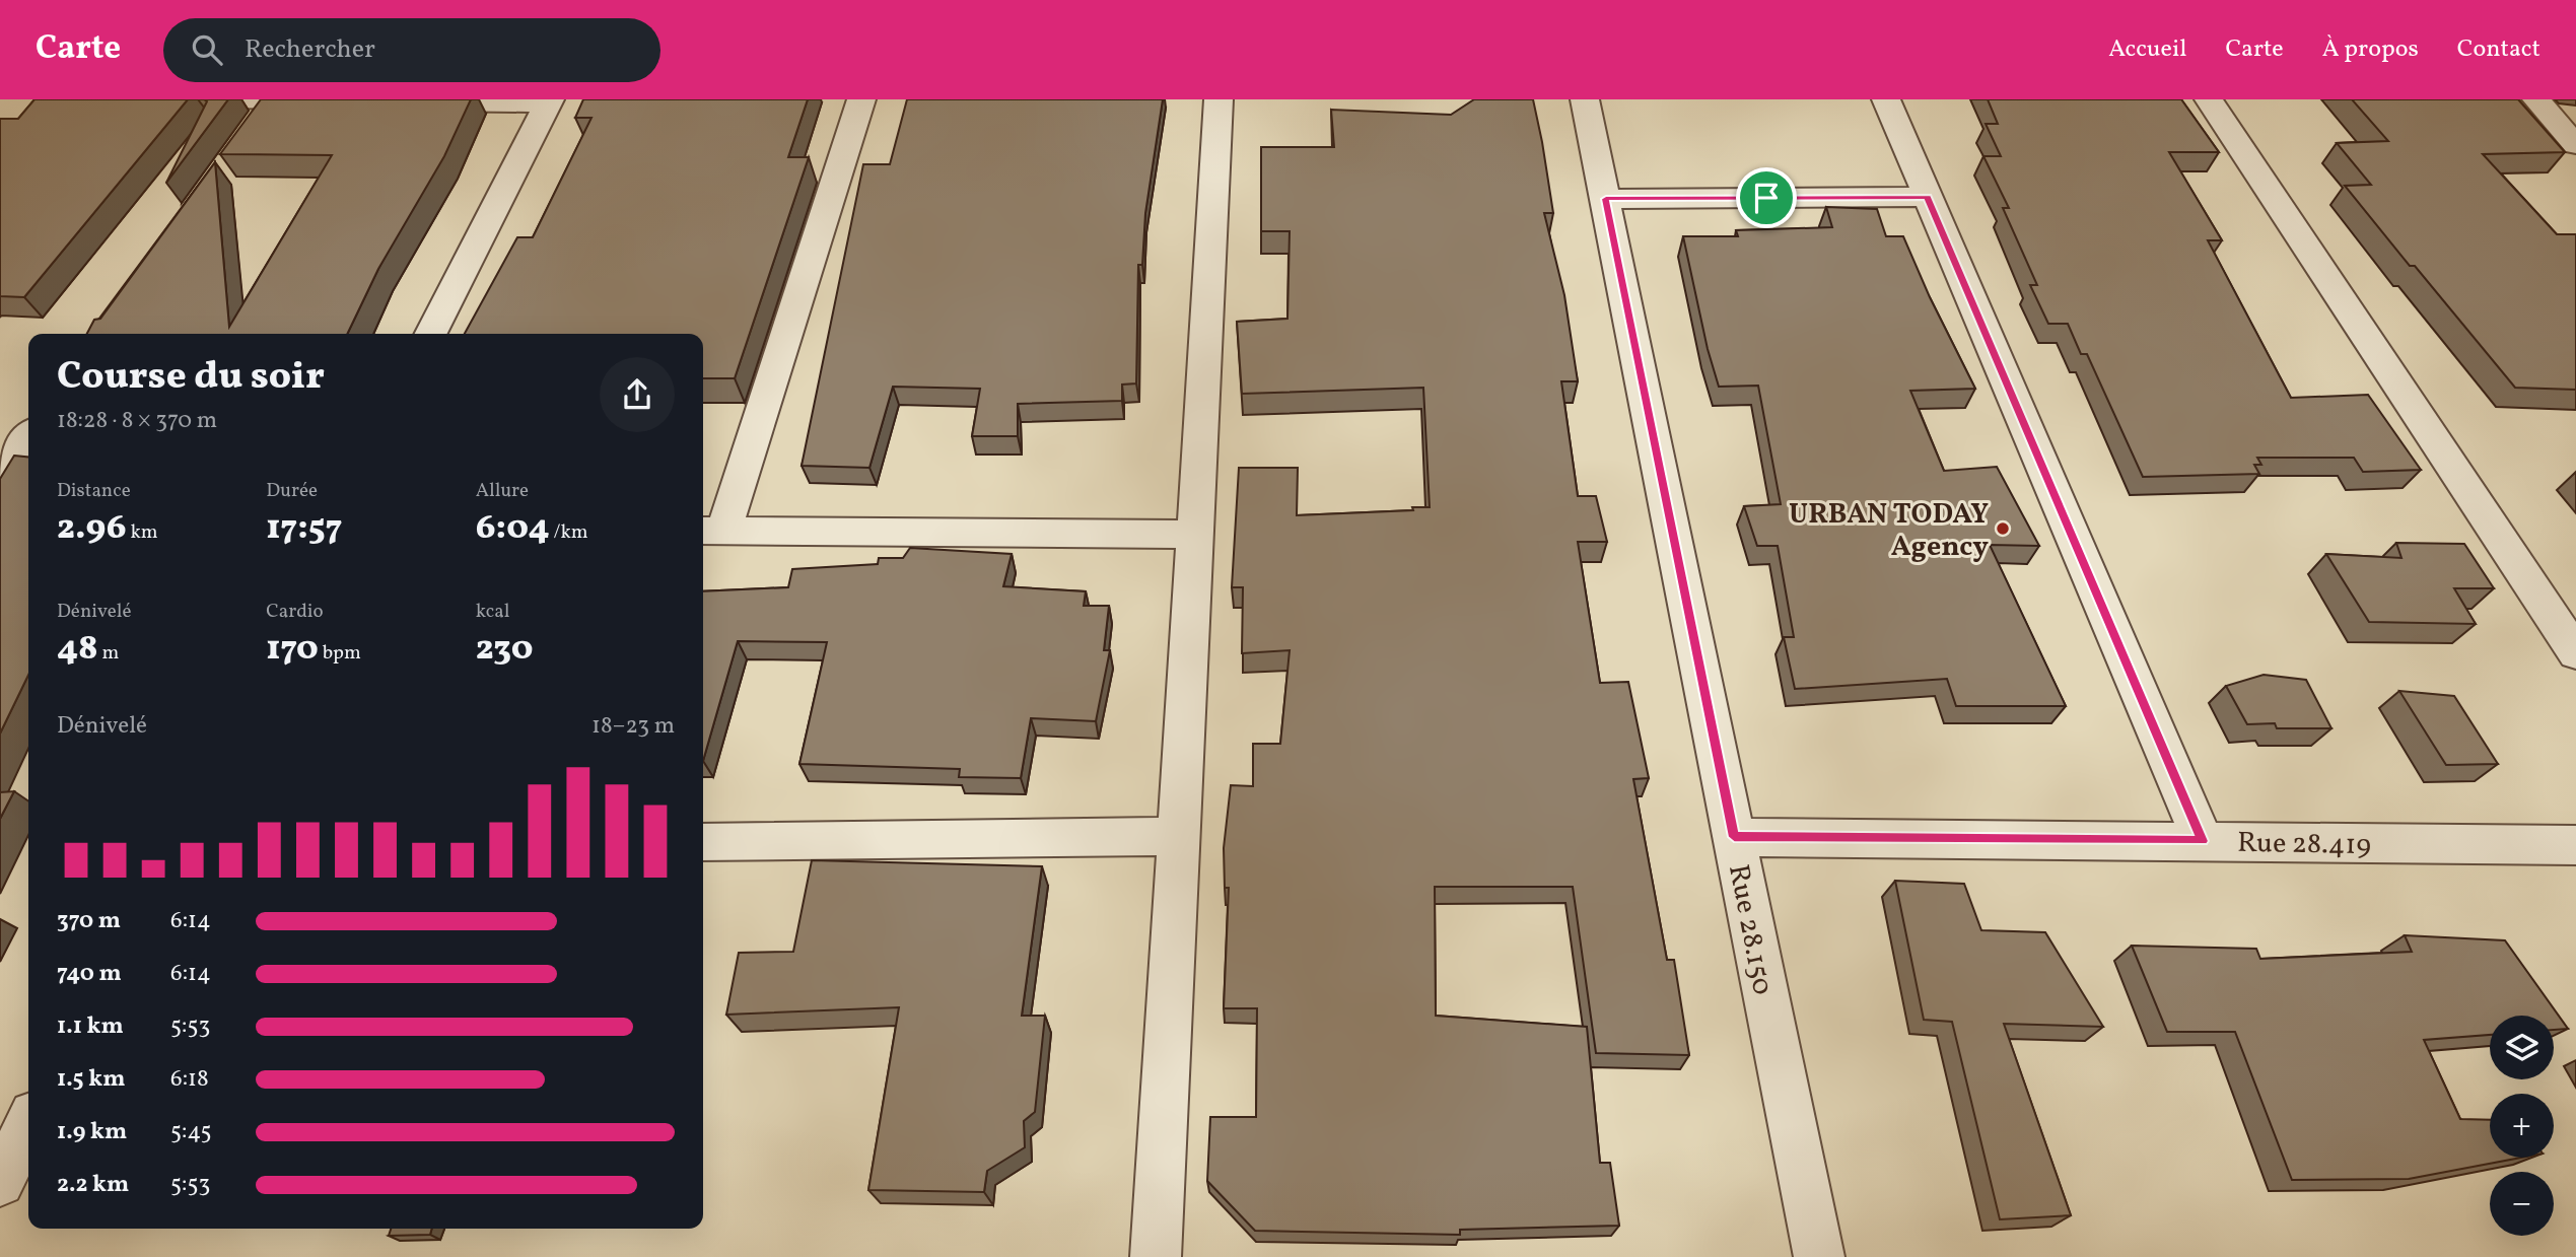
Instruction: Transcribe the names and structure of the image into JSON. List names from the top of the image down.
{
  "streets": {
    "street": ["Rue 28.419", "Rue 28.150"]
  },
  "crossings": [
    ["Rue 28.419", "Rue 28.150"]
  ],
  "places": ["URBAN TODAY Agency"],
  "page": {
    "header": "Carte",
    "search": "Rechercher",
    "nav": [
      "Accueil",
      "Carte",
      "À propos",
      "Contact"
    ],
    "heading": ["Course du soir", "18:28 · 8 × 370 m"],
    "stats": [
      ["Distance", "2.96 km"],
      ["Durée", "17:57"],
      ["Allure", "6:04 /km"],
      ["Dénivelé", "48 m"],
      ["Cardio", "170 bpm"],
      ["kcal", "230"]
    ],
    "chart": ["Dénivelé", "18–23 m"],
    "list": [
      {
        "name": "370 m",
        "note": "6:14"
      },
      {
        "name": "740 m",
        "note": "6:14"
      },
      {
        "name": "1.1 km",
        "note": "5:53"
      },
      {
        "name": "1.5 km",
        "note": "6:18"
      },
      {
        "name": "1.9 km",
        "note": "5:45"
      },
      {
        "name": "2.2 km",
        "note": "5:53"
      }
    ],
    "map_buttons": ["+", "−"]
  }
}
